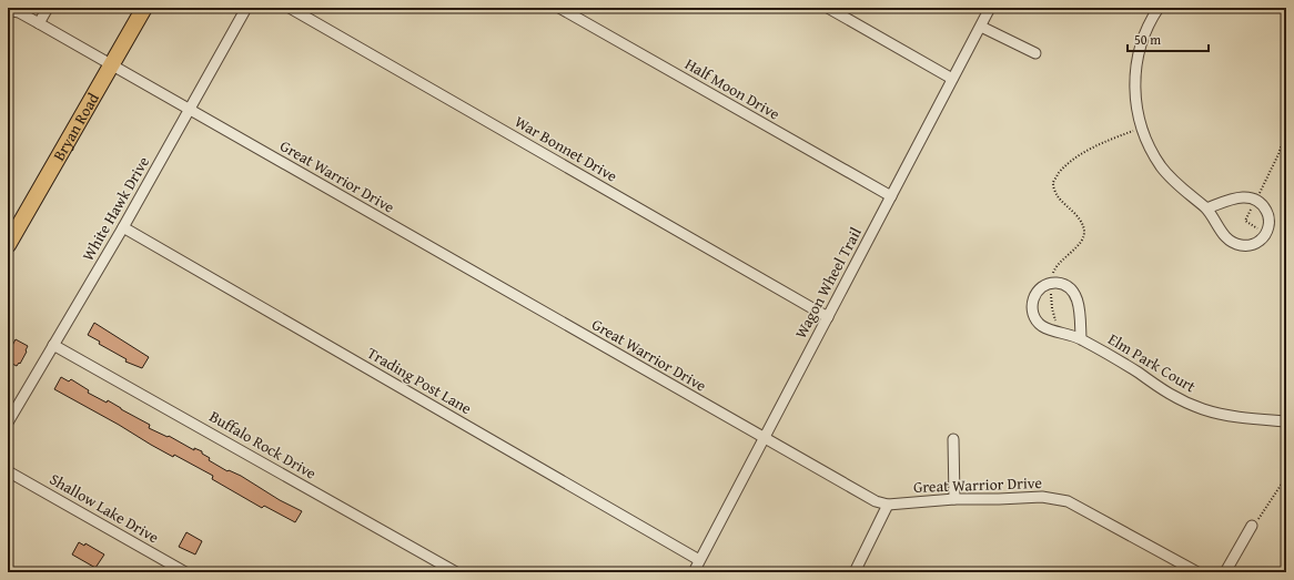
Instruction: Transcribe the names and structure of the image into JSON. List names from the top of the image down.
{
  "streets": {
    "main road": ["Bryan Road"],
    "street": [
      "Half Moon Drive",
      "War Bonnet Drive",
      "Great Warrior Drive",
      "White Hawk Drive",
      "Wagon Wheel Trail",
      "Elm Park Court",
      "Trading Post Lane",
      "Buffalo Rock Drive",
      "Shallow Lake Drive"
    ]
  },
  "crossings": [
    ["Half Moon Drive", "Wagon Wheel Trail"],
    ["Bryan Road", "Great Warrior Drive"],
    ["War Bonnet Drive", "Wagon Wheel Trail"],
    ["Great Warrior Drive", "White Hawk Drive"],
    ["Great Warrior Drive", "Wagon Wheel Trail"],
    ["White Hawk Drive", "Trading Post Lane"],
    ["White Hawk Drive", "Buffalo Rock Drive"],
    ["Wagon Wheel Trail", "Trading Post Lane"]
  ],
  "scale_bar": "50 m"
}
